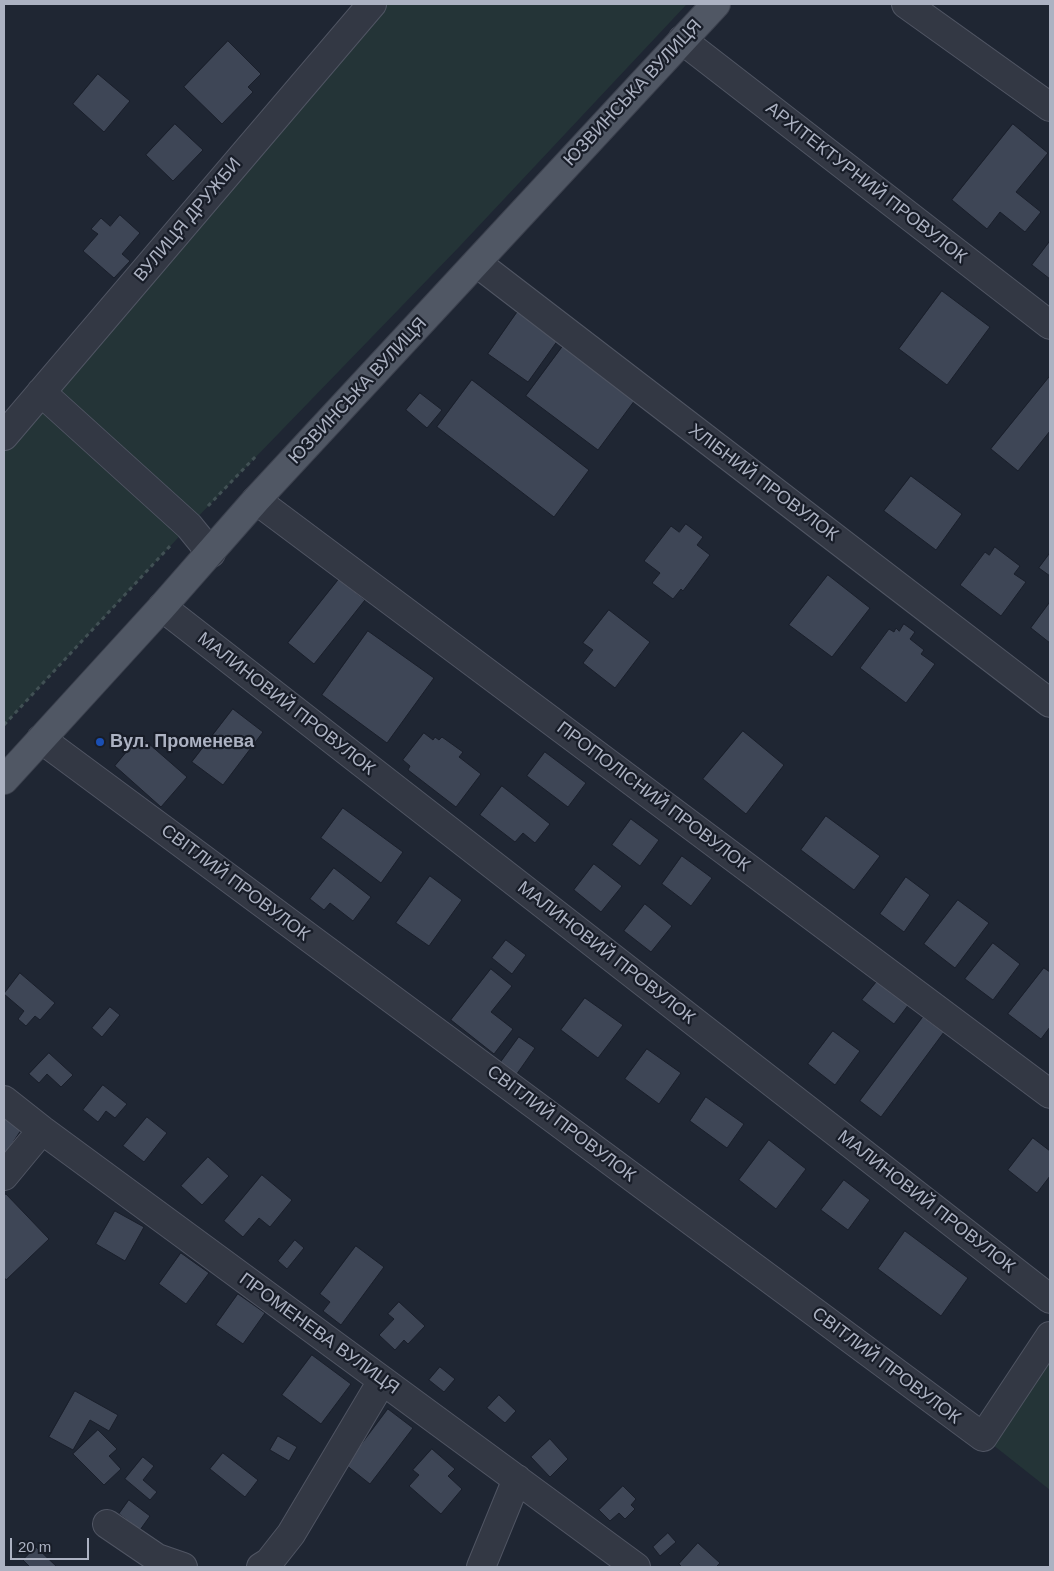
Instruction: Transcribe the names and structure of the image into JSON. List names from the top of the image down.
{
  "streets": {
    "main road": ["ЮЗВИНСЬКА ВУЛИЦЯ"],
    "street": [
      "АРХІТЕКТУРНИЙ ПРОВУЛОК",
      "ВУЛИЦЯ ДРУЖБИ",
      "ХЛІБНИЙ ПРОВУЛОК",
      "МАЛИНОВИЙ ПРОВУЛОК",
      "ПРОПОЛІСНИЙ ПРОВУЛОК",
      "СВІТЛИЙ ПРОВУЛОК",
      "ПРОМЕНЕВА ВУЛИЦЯ"
    ]
  },
  "crossings": [
    ["ЮЗВИНСЬКА ВУЛИЦЯ", "АРХІТЕКТУРНИЙ ПРОВУЛОК"],
    ["ЮЗВИНСЬКА ВУЛИЦЯ", "ХЛІБНИЙ ПРОВУЛОК"],
    ["ЮЗВИНСЬКА ВУЛИЦЯ", "МАЛИНОВИЙ ПРОВУЛОК"],
    ["ЮЗВИНСЬКА ВУЛИЦЯ", "ПРОПОЛІСНИЙ ПРОВУЛОК"],
    ["ЮЗВИНСЬКА ВУЛИЦЯ", "СВІТЛИЙ ПРОВУЛОК"]
  ],
  "places": ["Вул. Променева"],
  "scale_bar": "20 m"
}
